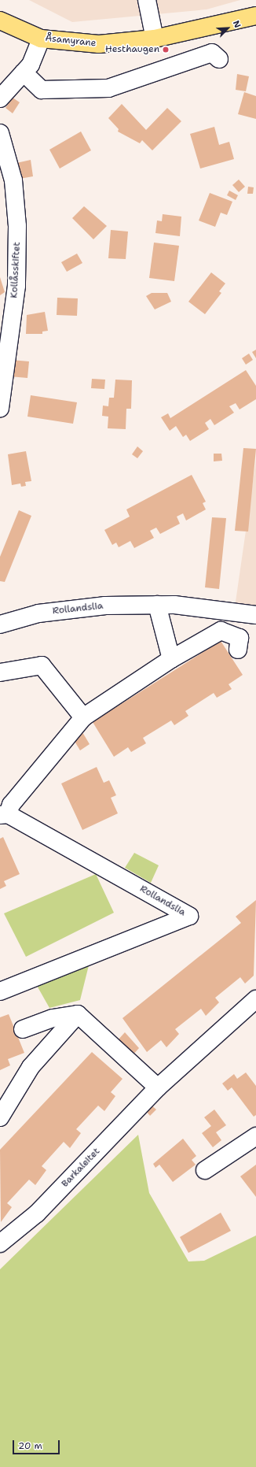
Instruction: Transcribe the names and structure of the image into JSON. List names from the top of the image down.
{
  "streets": {
    "main road": ["Åsamyrane"],
    "street": ["Kollåsskiftet", "Rollandslia", "Barkaleitet"]
  },
  "places": ["Hesthaugen"],
  "scale_bar": "20 m",
  "north": "top right"
}
